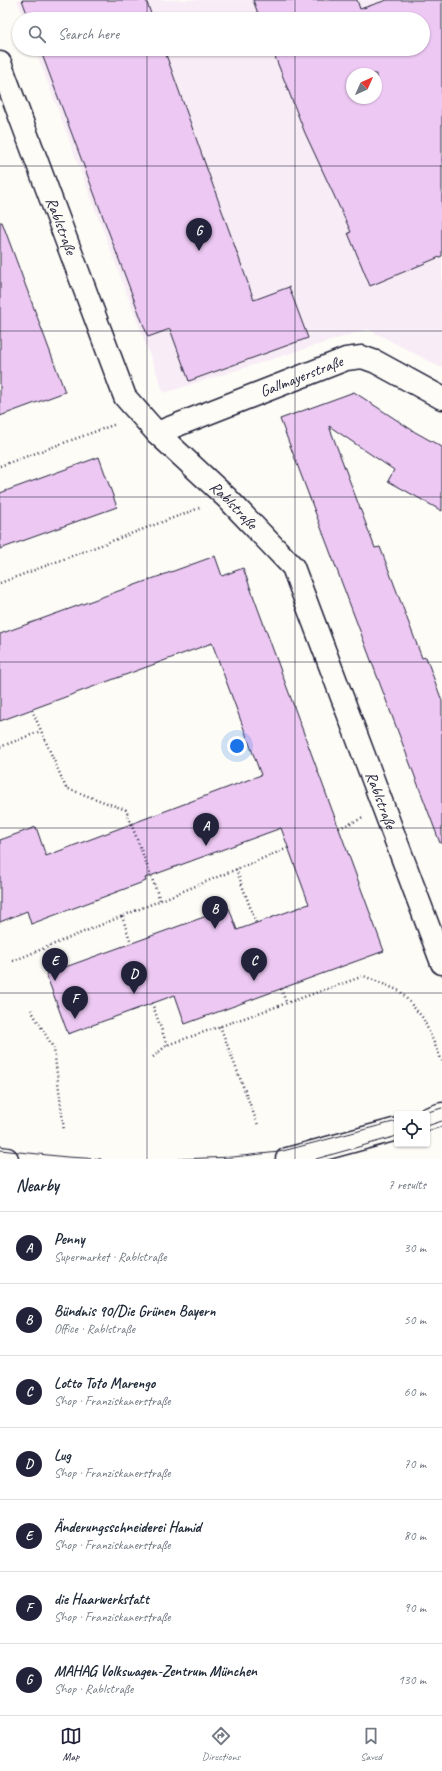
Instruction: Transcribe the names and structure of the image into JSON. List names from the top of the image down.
{
  "streets": {
    "street": ["Rablstraße", "Gallmayerstraße"]
  },
  "crossings": [
    ["Rablstraße", "Gallmayerstraße"]
  ],
  "north": "top right",
  "page": {
    "search": "Search here",
    "pins": [
      "G",
      "A",
      "B",
      "C",
      "E",
      "D",
      "F"
    ],
    "heading": ["Nearby", "7 results"],
    "list": [
      {
        "mark": "A",
        "name": "Penny",
        "note": "Supermarket · Rablstraße",
        "value": "30 m"
      },
      {
        "mark": "B",
        "name": "Bündnis 90/Die Grünen Bayern",
        "note": "Office · Rablstraße",
        "value": "50 m"
      },
      {
        "mark": "C",
        "name": "Lotto Toto Marengo",
        "note": "Shop · Franziskanerstraße",
        "value": "60 m"
      },
      {
        "mark": "D",
        "name": "Lug",
        "note": "Shop · Franziskanerstraße",
        "value": "70 m"
      },
      {
        "mark": "E",
        "name": "Änderungsschneiderei Hamid",
        "note": "Shop · Franziskanerstraße",
        "value": "80 m"
      },
      {
        "mark": "F",
        "name": "die Haarwerkstatt",
        "note": "Shop · Franziskanerstraße",
        "value": "90 m"
      },
      {
        "mark": "G",
        "name": "MAHAG Volkswagen-Zentrum München",
        "note": "Shop · Rablstraße",
        "value": "130 m"
      }
    ],
    "nav": ["Map", "Directions", "Saved"]
  }
}
